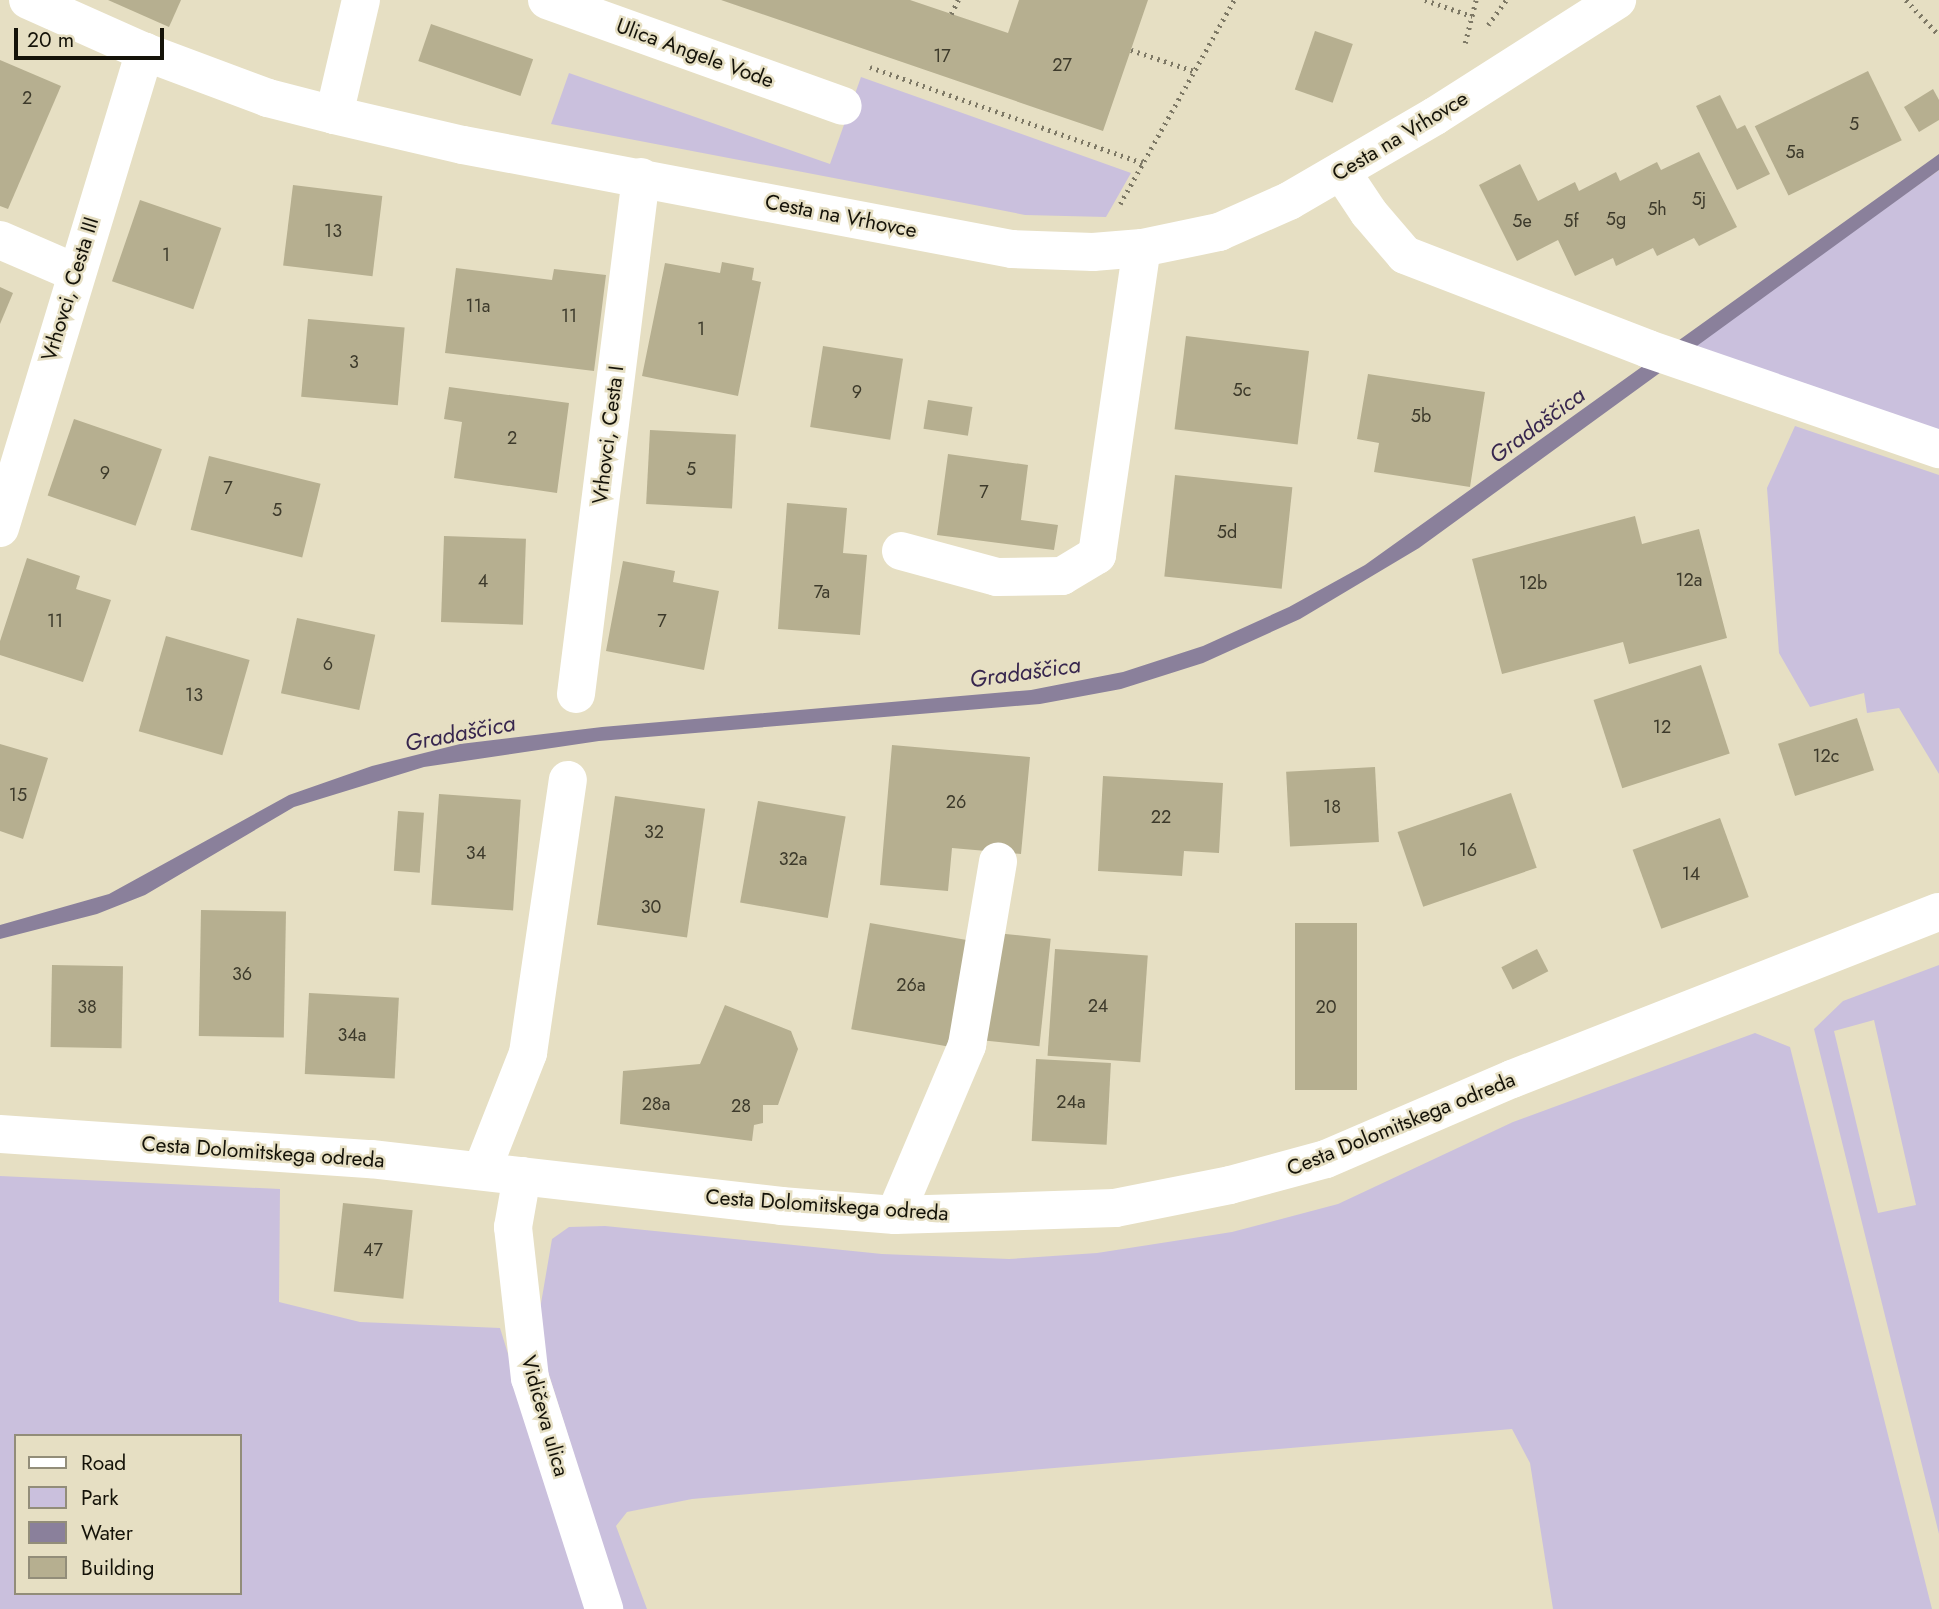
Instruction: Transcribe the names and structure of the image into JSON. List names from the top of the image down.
{
  "streets": {
    "street": [
      "Ulica Angele Vode",
      "Cesta na Vrhovce",
      "Vrhovci, Cesta III",
      "Vrhovci, Cesta I",
      "Cesta Dolomitskega odreda",
      "Vidičeva ulica"
    ]
  },
  "crossings": [
    ["Cesta na Vrhovce", "Vrhovci, Cesta III"],
    ["Cesta na Vrhovce", "Vrhovci, Cesta I"],
    ["Cesta Dolomitskega odreda", "Vidičeva ulica"]
  ],
  "water": ["Gradaščica"],
  "house_numbers": [
    "17",
    "27",
    "2",
    "5",
    "5a",
    "5j",
    "5h",
    "5g",
    "5e",
    "5f",
    "13",
    "1",
    "11a",
    "11",
    "1",
    "3",
    "5c",
    "9",
    "5b",
    "2",
    "5",
    "9",
    "7",
    "7",
    "5",
    "5d",
    "12a",
    "4",
    "12b",
    "7a",
    "11",
    "7",
    "6",
    "13",
    "12",
    "12c",
    "15",
    "26",
    "18",
    "22",
    "32",
    "16",
    "34",
    "32a",
    "14",
    "30",
    "36",
    "26a",
    "24",
    "38",
    "20",
    "34a",
    "24a",
    "28a",
    "28",
    "47"
  ],
  "legend": [
    "Road",
    "Park",
    "Water",
    "Building"
  ],
  "scale_bar": "20 m"
}
